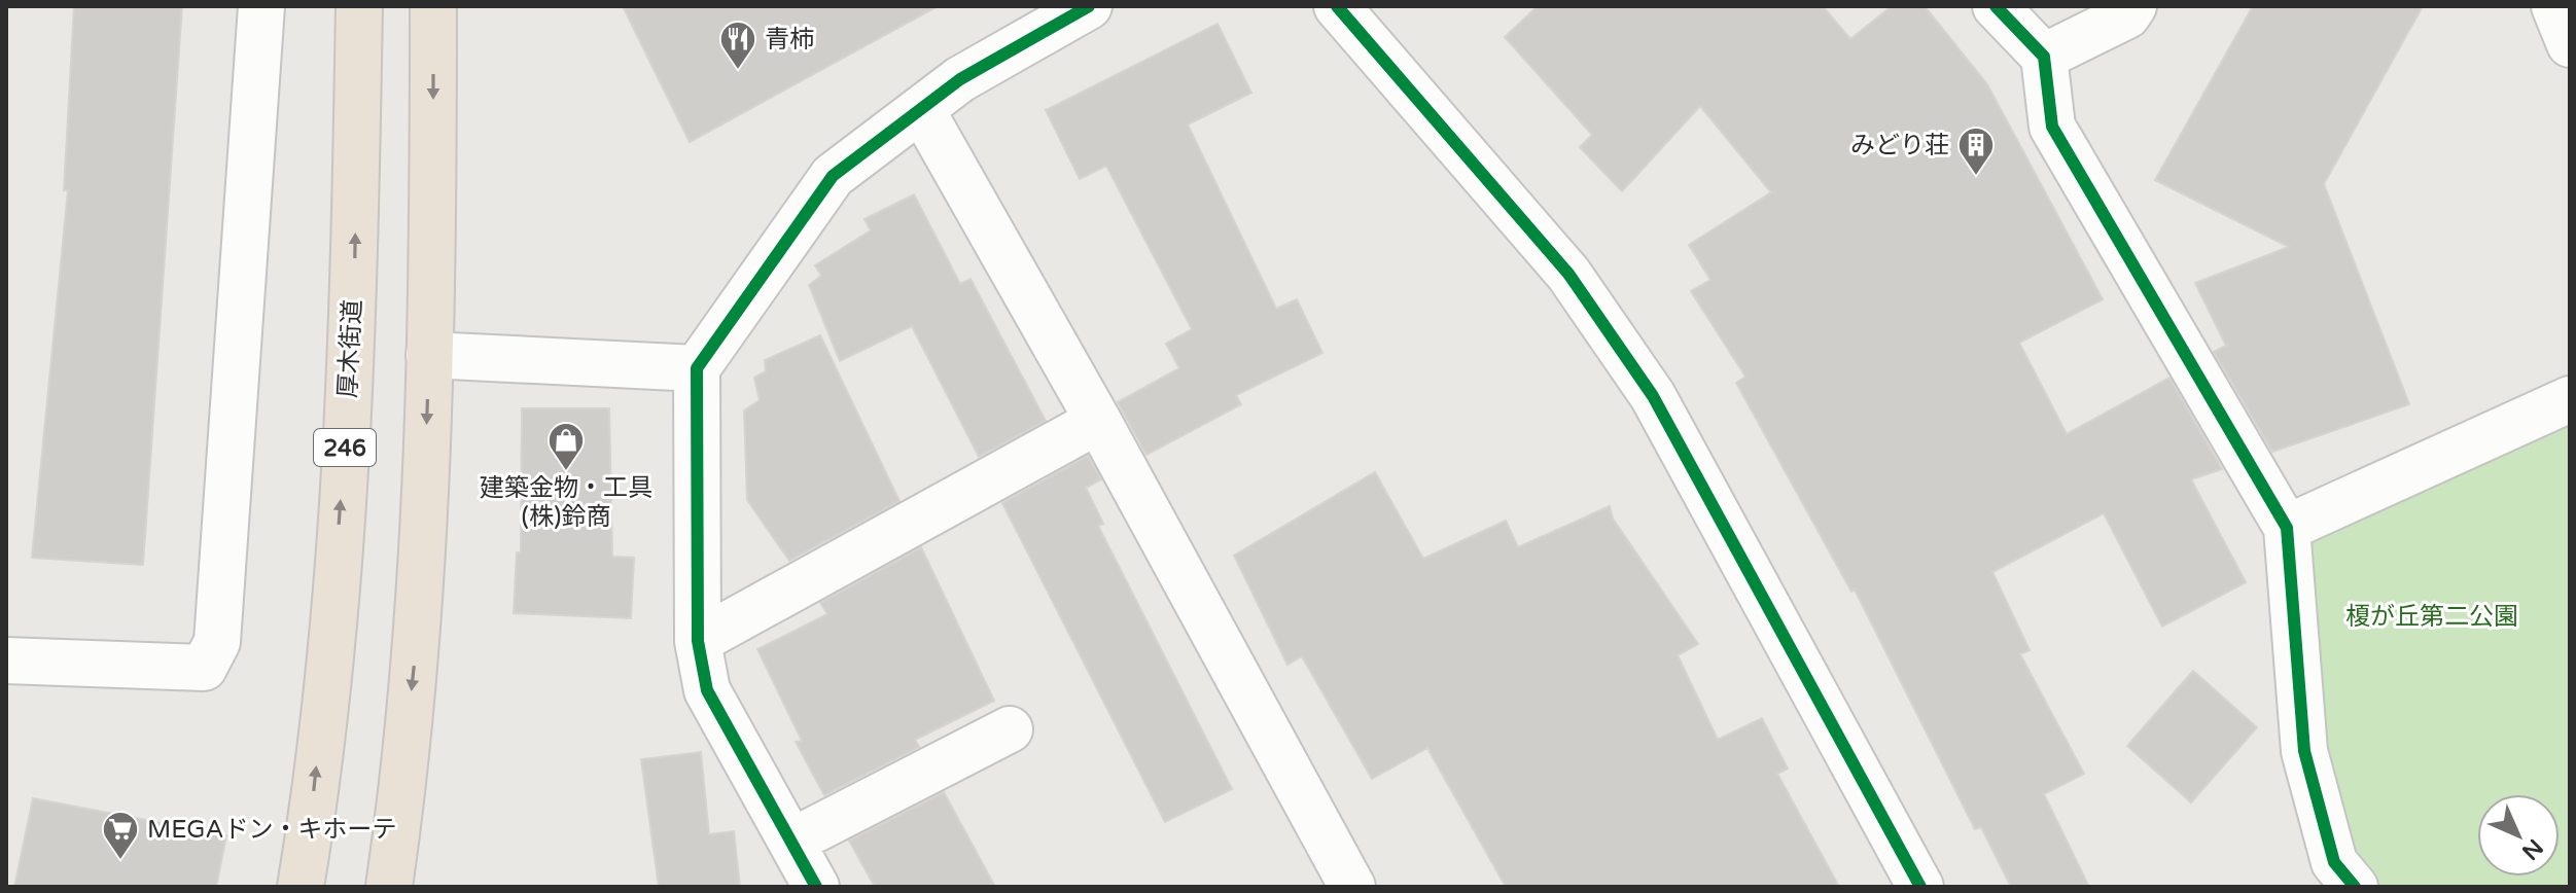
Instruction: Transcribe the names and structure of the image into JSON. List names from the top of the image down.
{
  "streets": {
    "highway": ["厚木街道", "246"]
  },
  "parks": ["榎が丘第二公園"],
  "places": {
    "restaurant": ["青柿"],
    "building": ["みどり荘"],
    "shop": ["建築金物・工具 (株)鈴商"],
    "supermarket": ["MEGAドン・キホーテ"]
  },
  "north": "bottom right"
}
